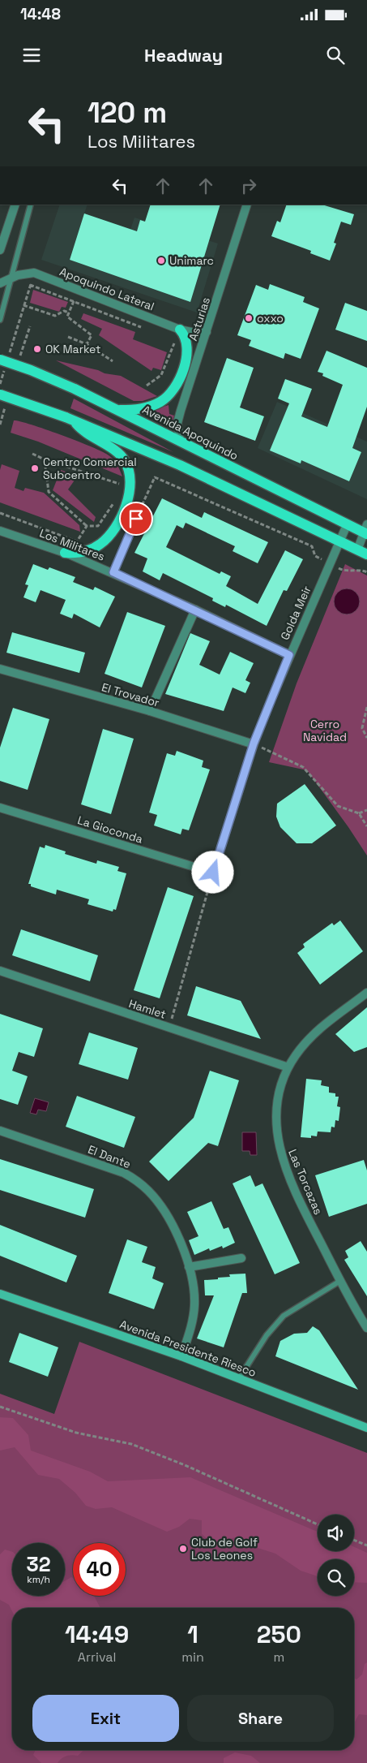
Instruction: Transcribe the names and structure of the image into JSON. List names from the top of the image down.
{
  "streets": {
    "main road": ["Avenida Apoquindo", "Avenida Presidente Riesco"],
    "street": [
      "Apoquindo Lateral",
      "Asturias",
      "Los Militares",
      "Golda Meir",
      "El Trovador",
      "La Gioconda",
      "Hamlet",
      "El Dante",
      "Las Torcazas"
    ]
  },
  "crossings": [
    ["Apoquindo Lateral", "Asturias"],
    ["Asturias", "Avenida Apoquindo"],
    ["Avenida Apoquindo", "Golda Meir"],
    ["Los Militares", "Golda Meir"],
    ["Golda Meir", "El Trovador"],
    ["Golda Meir", "La Gioconda"],
    ["Hamlet", "Las Torcazas"],
    ["El Dante", "Avenida Presidente Riesco"]
  ],
  "parks": ["Cerro Navidad"],
  "places": [
    "Unimarc",
    "oxxo",
    "OK Market",
    "Centro Comercial Subcentro",
    "Club de Golf Los Leones"
  ],
  "page": {
    "status": "14:48",
    "header": "Headway",
    "turn": ["120 m", "Los Militares"],
    "speed": "32 km/h",
    "limit": "40",
    "eta": [
      "14:49",
      "Arrival",
      "1",
      "min",
      "250",
      "m"
    ],
    "buttons": ["Exit", "Share"]
  }
}
